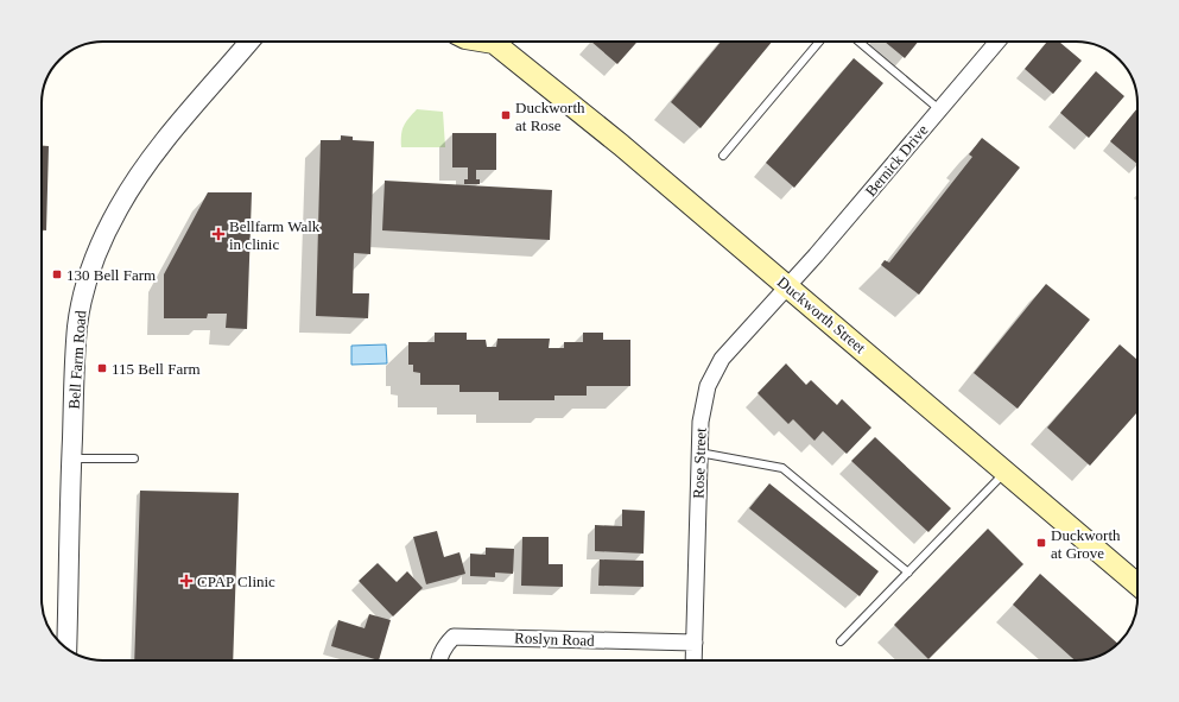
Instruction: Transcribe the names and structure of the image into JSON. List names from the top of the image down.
{
  "streets": {
    "main road": ["Duckworth Street"],
    "street": [
      "Bernick Drive",
      "Bell Farm Road",
      "Rose Street",
      "Roslyn Road"
    ]
  },
  "crossings": [
    ["Bernick Drive", "Duckworth Street"],
    ["Bernick Drive", "Rose Street"],
    ["Duckworth Street", "Rose Street"],
    ["Rose Street", "Roslyn Road"]
  ],
  "places": {
    "transit": [
      "Duckworth at Rose",
      "130 Bell Farm",
      "115 Bell Farm",
      "Duckworth at Grove"
    ],
    "health": ["Bellfarm Walk in clinic", "CPAP Clinic"]
  }
}
